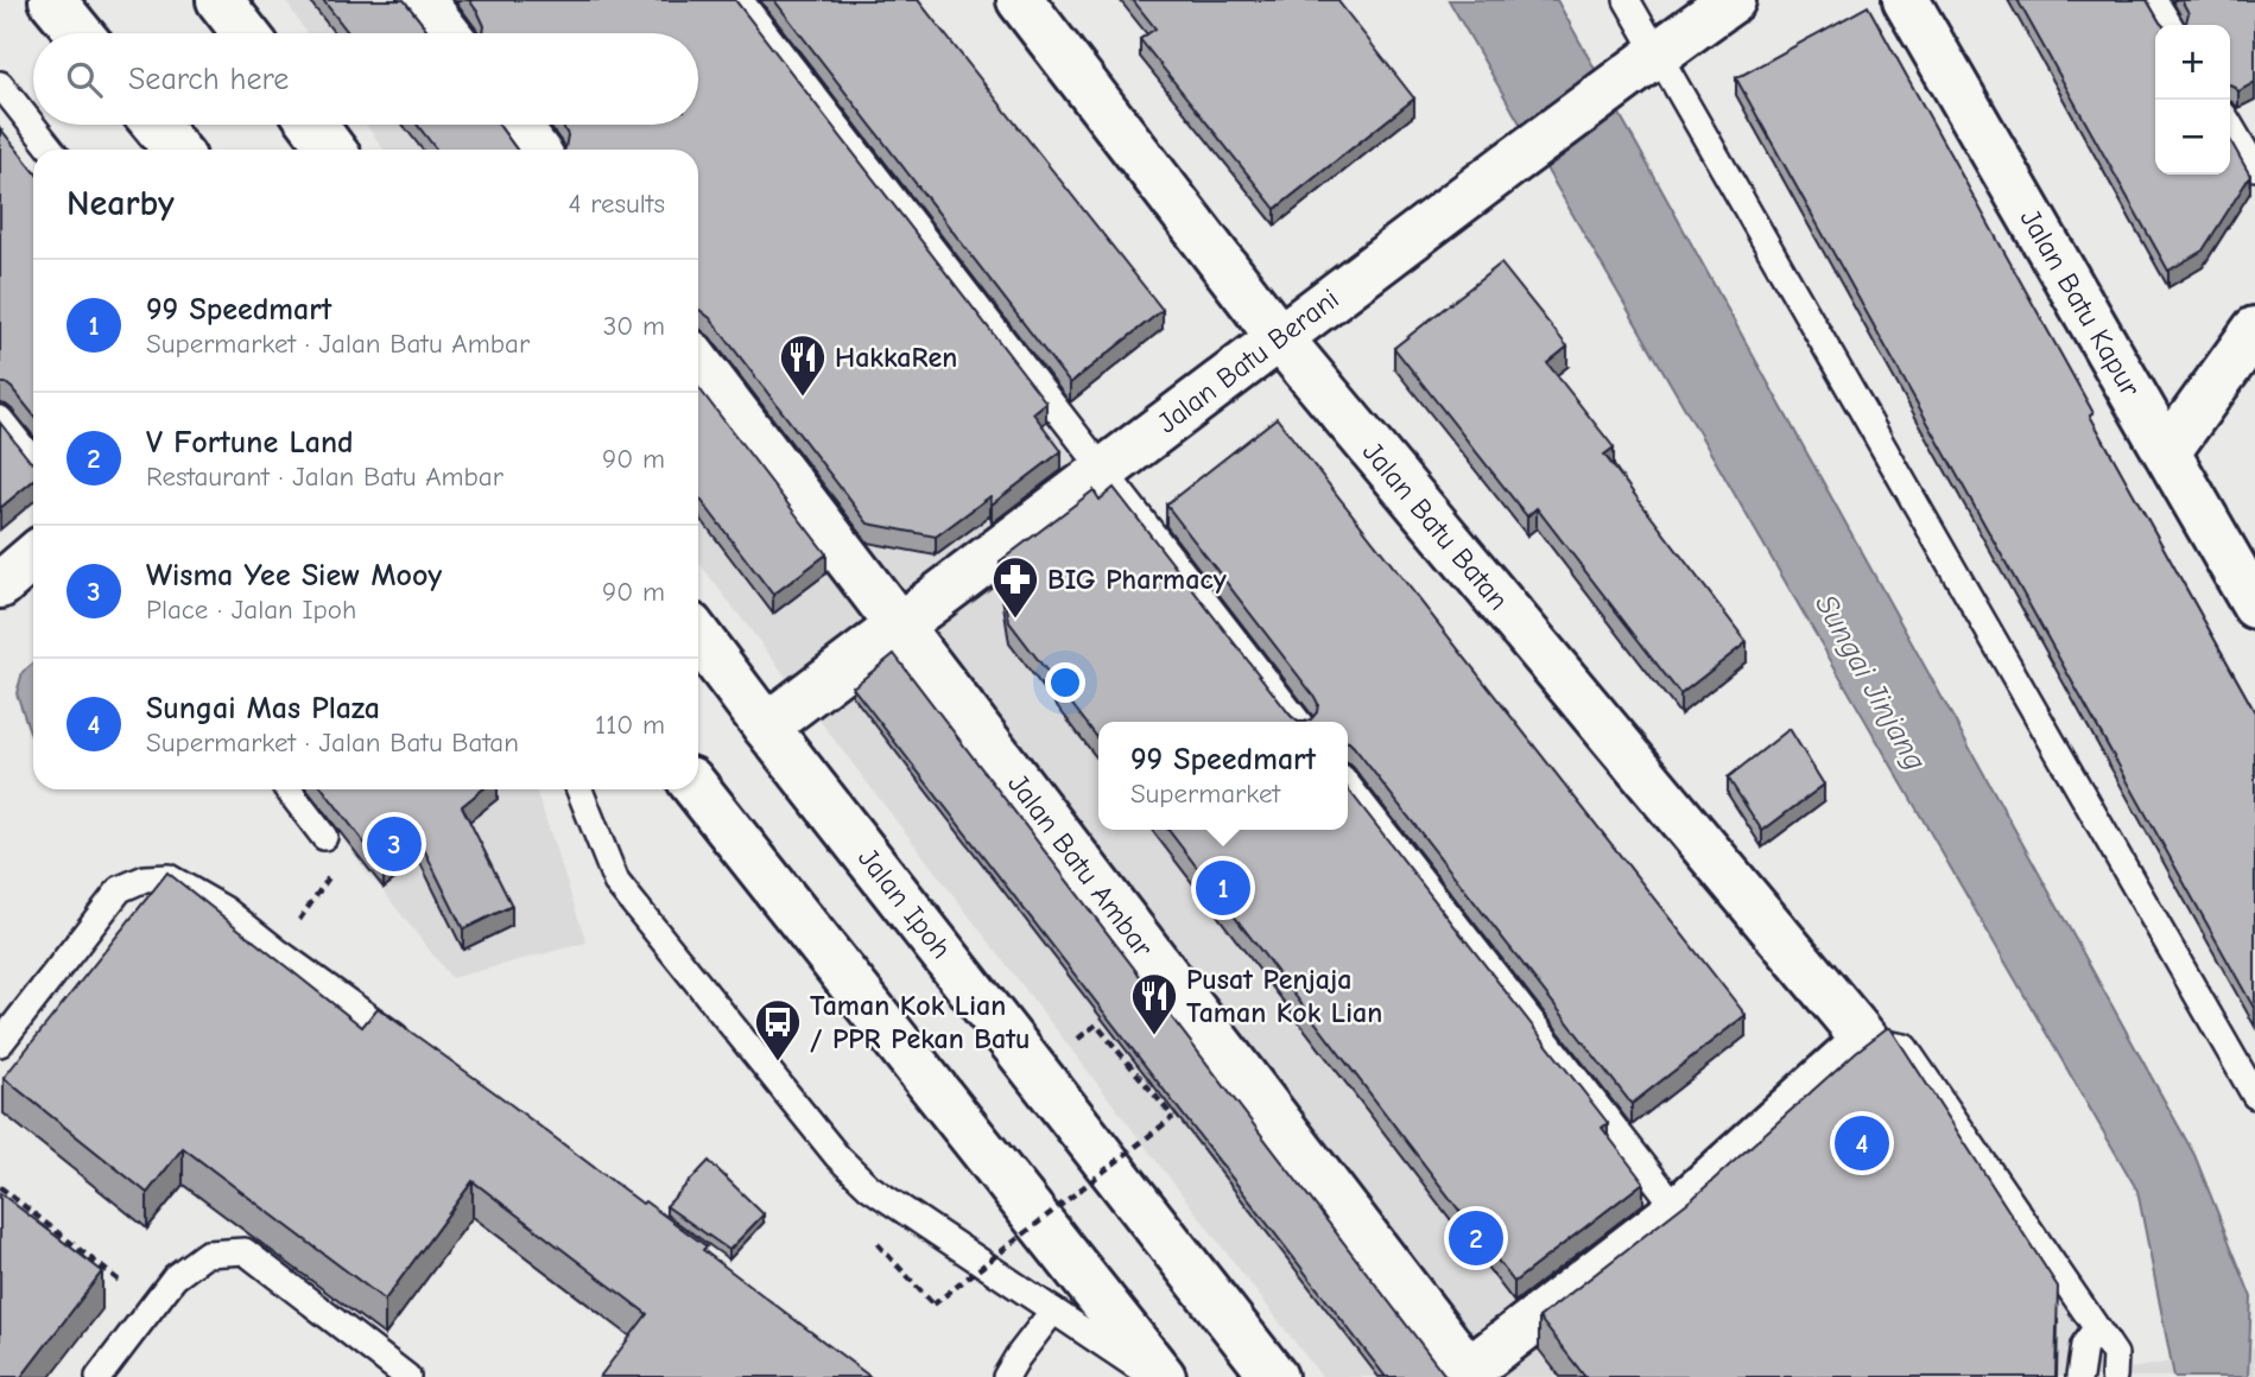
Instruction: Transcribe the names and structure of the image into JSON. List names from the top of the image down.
{
  "streets": {
    "street": [
      "Jalan Batu Kapur",
      "Jalan Batu Berani",
      "Jalan Batu Batan",
      "Jalan Batu Ambar",
      "Jalan Ipoh"
    ]
  },
  "crossings": [
    ["Jalan Batu Berani", "Jalan Batu Batan"],
    ["Jalan Batu Berani", "Jalan Batu Ambar"],
    ["Jalan Batu Berani", "Jalan Ipoh"]
  ],
  "water": ["Sungai Jinjang"],
  "places": {
    "restaurant": ["HakkaRen", "Pusat Penjaja Taman Kok Lian"],
    "pharmacy": ["BIG Pharmacy"],
    "bus stop": ["Taman Kok Lian / PPR Pekan Batu"]
  },
  "page": {
    "map_buttons": ["+", "−"],
    "search": "Search here",
    "heading": ["Nearby", "4 results"],
    "list": [
      {
        "mark": "1",
        "name": "99 Speedmart",
        "note": "Supermarket · Jalan Batu Ambar",
        "value": "30 m"
      },
      {
        "mark": "2",
        "name": "V Fortune Land",
        "note": "Restaurant · Jalan Batu Ambar",
        "value": "90 m"
      },
      {
        "mark": "3",
        "name": "Wisma Yee Siew Mooy",
        "note": "Place · Jalan Ipoh",
        "value": "90 m"
      },
      {
        "mark": "4",
        "name": "Sungai Mas Plaza",
        "note": "Supermarket · Jalan Batu Batan",
        "value": "110 m"
      }
    ],
    "popup": ["99 Speedmart", "Supermarket"],
    "pins": [
      "3",
      "1",
      "4",
      "2"
    ]
  }
}
